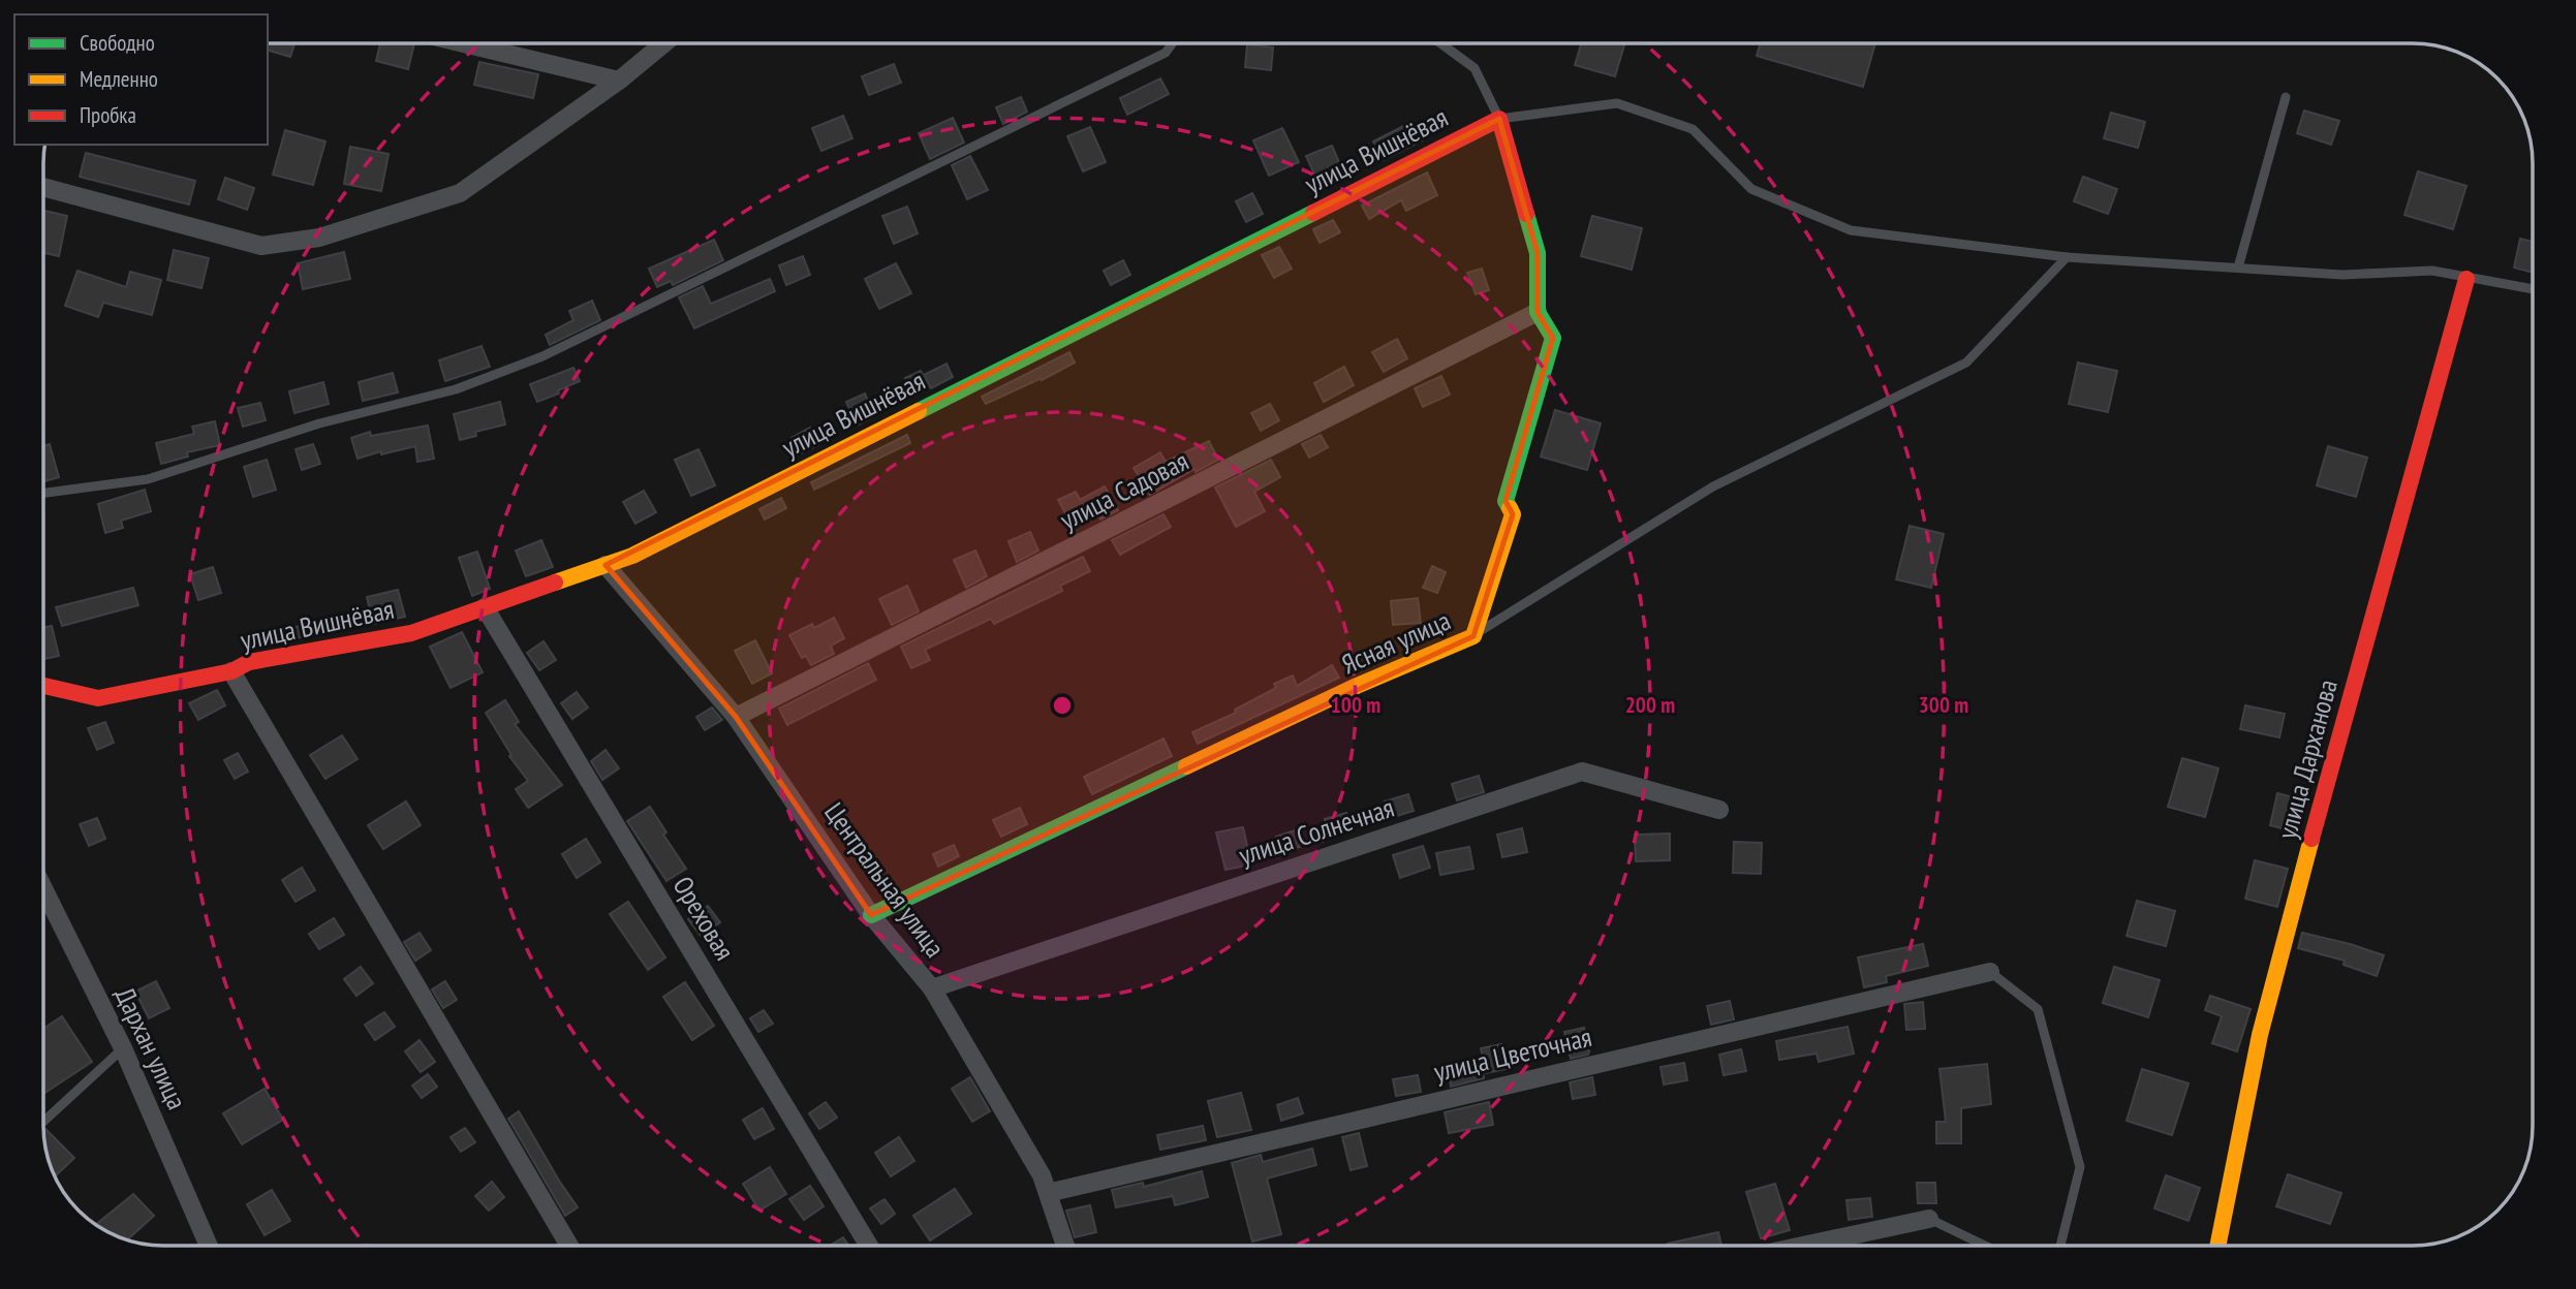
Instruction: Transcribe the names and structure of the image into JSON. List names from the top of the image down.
{
  "streets": {
    "street": [
      "улица Вишнёвая",
      "улица Садовая",
      "Ясная улица",
      "улица Дарханова",
      "улица Солнечная",
      "Центральная улица",
      "Ореховая",
      "Дархан улица",
      "улица Цветочная"
    ]
  },
  "crossings": [
    ["улица Вишнёвая", "Центральная улица"],
    ["улица Вишнёвая", "Ореховая"],
    ["улица Садовая", "Ясная улица"],
    ["улица Садовая", "Центральная улица"],
    ["Ясная улица", "Центральная улица"],
    ["улица Солнечная", "Центральная улица"],
    ["Центральная улица", "улица Цветочная"]
  ],
  "legend": ["Свободно", "Медленно", "Пробка"],
  "rings": ["100 m", "200 m", "300 m"]
}
